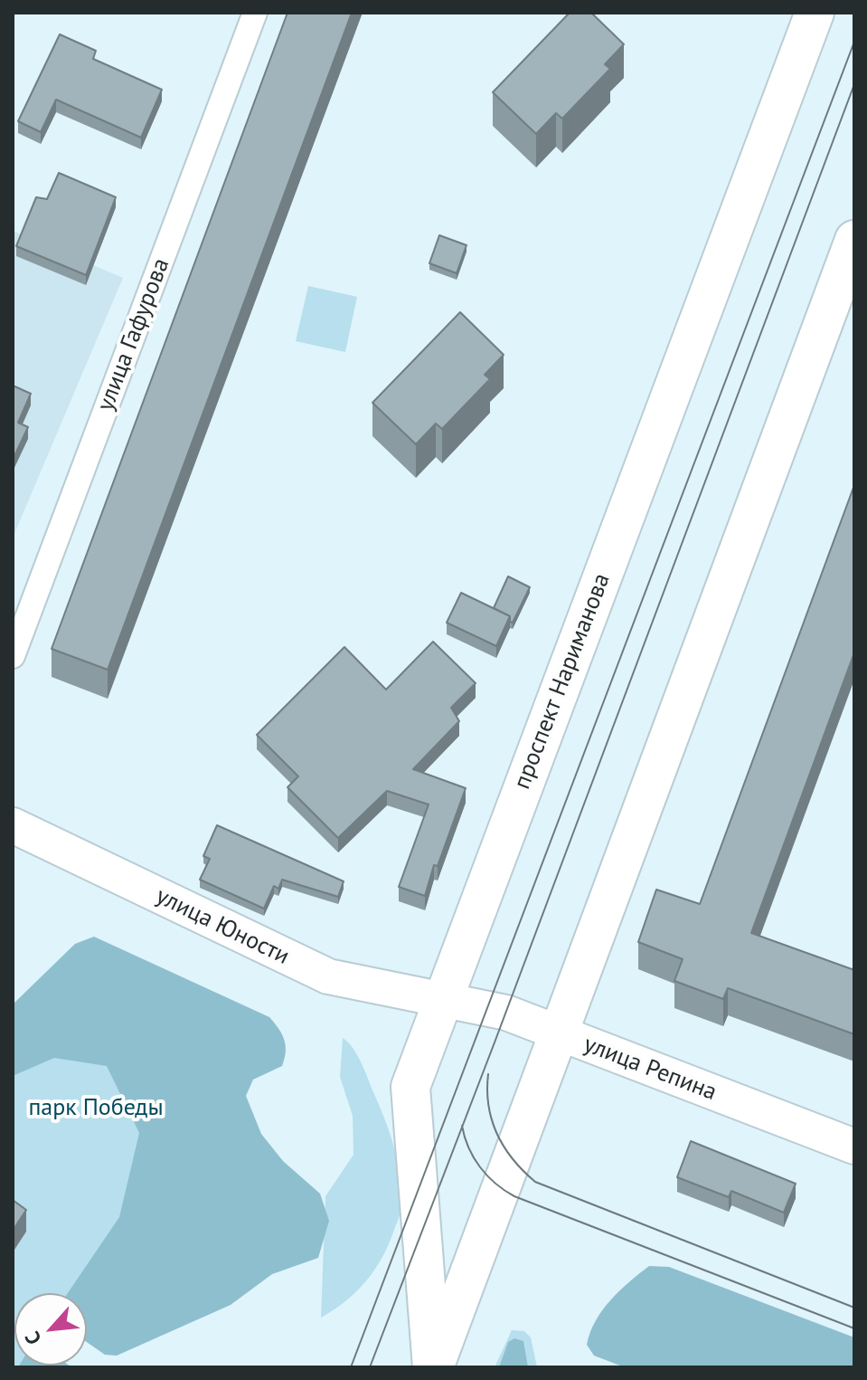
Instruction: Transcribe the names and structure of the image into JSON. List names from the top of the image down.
{
  "streets": {
    "main road": ["проспект Нариманова", "улица Юности", "улица Репина"],
    "street": ["улица Гафурова"]
  },
  "crossings": [
    ["проспект Нариманова", "улица Юности"],
    ["проспект Нариманова", "улица Репина"],
    ["улица Юности", "улица Репина"]
  ],
  "parks": ["парк Победы"],
  "north": "bottom left"
}
